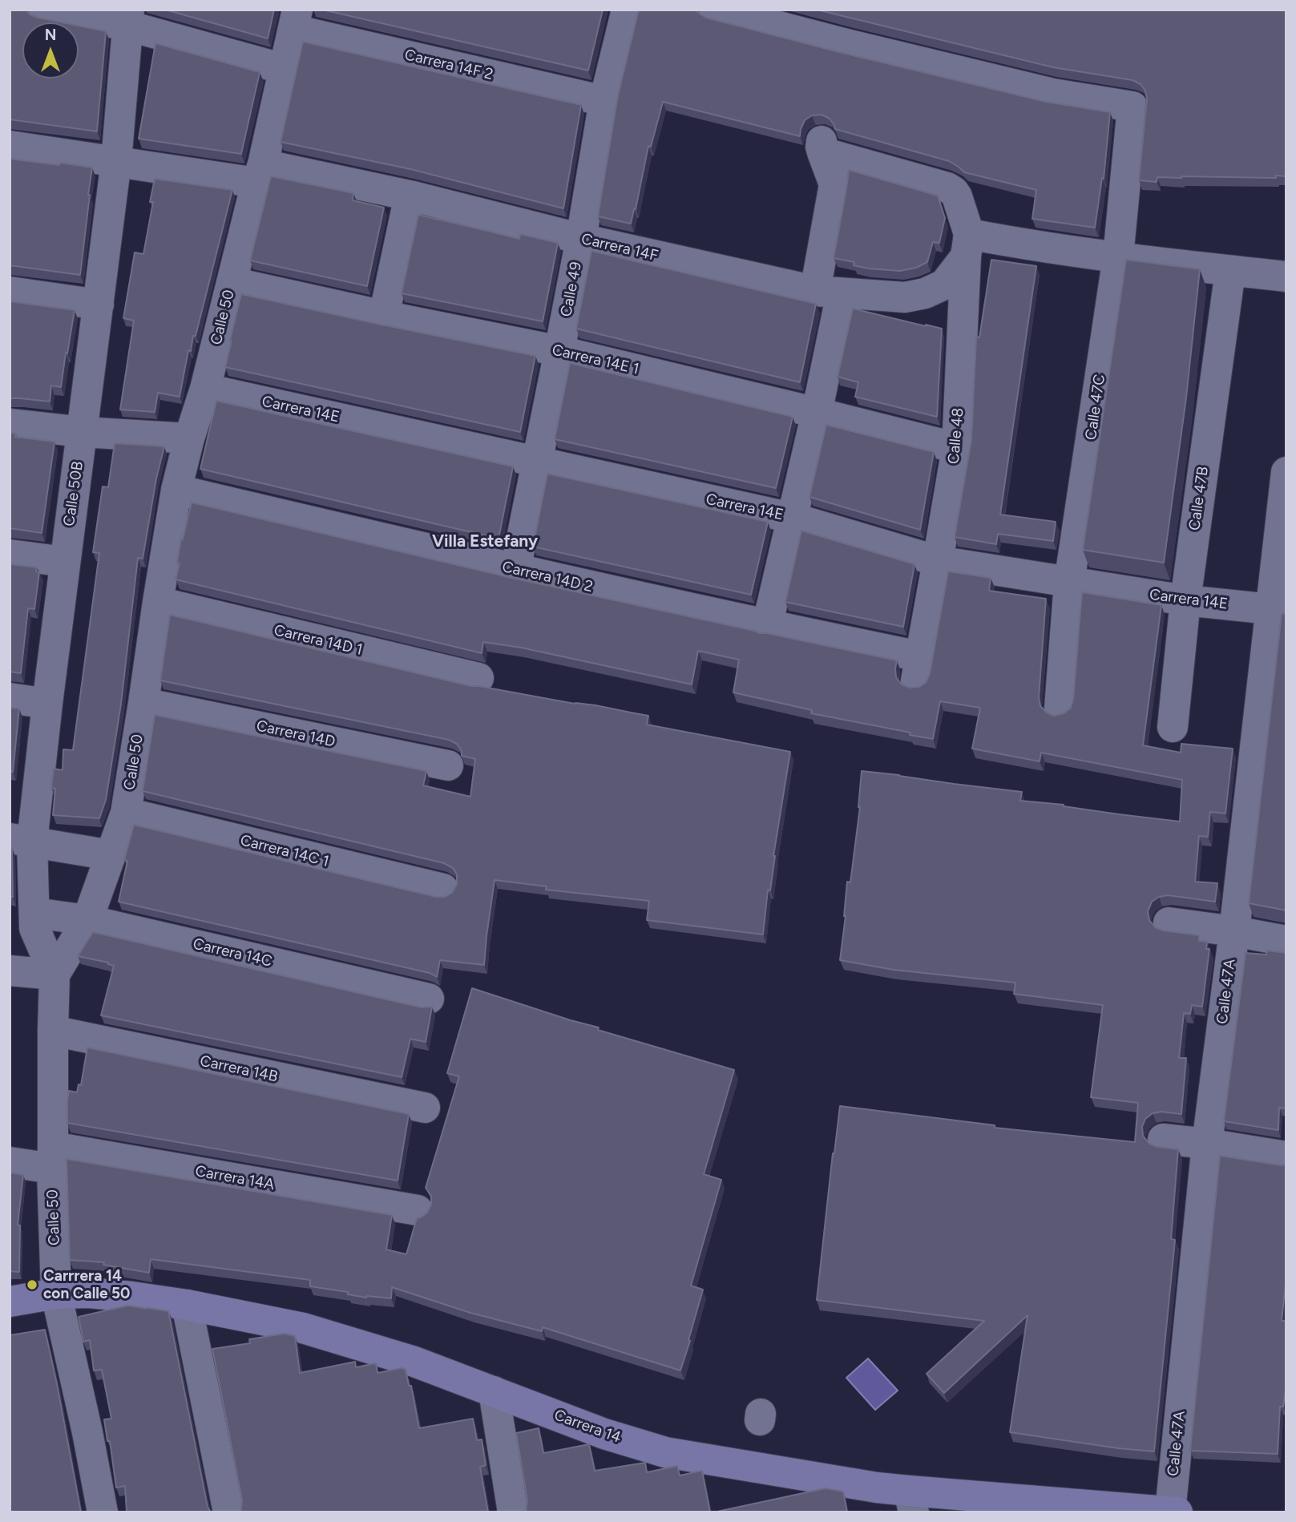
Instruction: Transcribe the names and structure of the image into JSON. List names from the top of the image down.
{
  "streets": {
    "main road": ["Carrera 14"],
    "street": [
      "Carrera 14F 2",
      "Carrera 14F",
      "Calle 49",
      "Calle 50",
      "Carrera 14E 1",
      "Calle 47C",
      "Carrera 14E",
      "Calle 48",
      "Calle 50B",
      "Calle 47B",
      "Carrera 14D 2",
      "Carrera 14D 1",
      "Carrera 14D",
      "Carrera 14C 1",
      "Carrera 14C",
      "Calle 47A",
      "Carrera 14B",
      "Carrera 14A"
    ]
  },
  "crossings": [
    ["Carrera 14F 2", "Calle 49"],
    ["Carrera 14F 2", "Calle 50"],
    ["Carrera 14F", "Calle 49"],
    ["Carrera 14F", "Calle 50"],
    ["Carrera 14F", "Calle 48"],
    ["Carrera 14F", "Calle 50B"],
    ["Calle 49", "Carrera 14E 1"],
    ["Calle 49", "Carrera 14E"],
    ["Calle 49", "Carrera 14D 2"],
    ["Calle 50", "Carrera 14E 1"],
    ["Calle 50", "Carrera 14E"],
    ["Calle 50", "Calle 50B"],
    ["Calle 50", "Carrera 14D 2"],
    ["Calle 50", "Carrera 14D 1"],
    ["Calle 50", "Carrera 14D"],
    ["Calle 50", "Carrera 14C 1"],
    ["Calle 50", "Carrera 14C"],
    ["Calle 50", "Carrera 14B"],
    ["Calle 50", "Carrera 14A"],
    ["Calle 50", "Carrera 14"],
    ["Carrera 14E 1", "Calle 48"],
    ["Calle 47C", "Carrera 14E"],
    ["Carrera 14E", "Calle 48"],
    ["Carrera 14E", "Calle 47B"],
    ["Carrera 14E", "Calle 47A"],
    ["Calle 48", "Carrera 14D 2"],
    ["Calle 50B", "Carrera 14C"],
    ["Calle 47A", "Carrera 14"]
  ],
  "districts": ["Villa Estefany"],
  "places": ["Carrrera 14 con Calle 50"],
  "north": "top"
}
